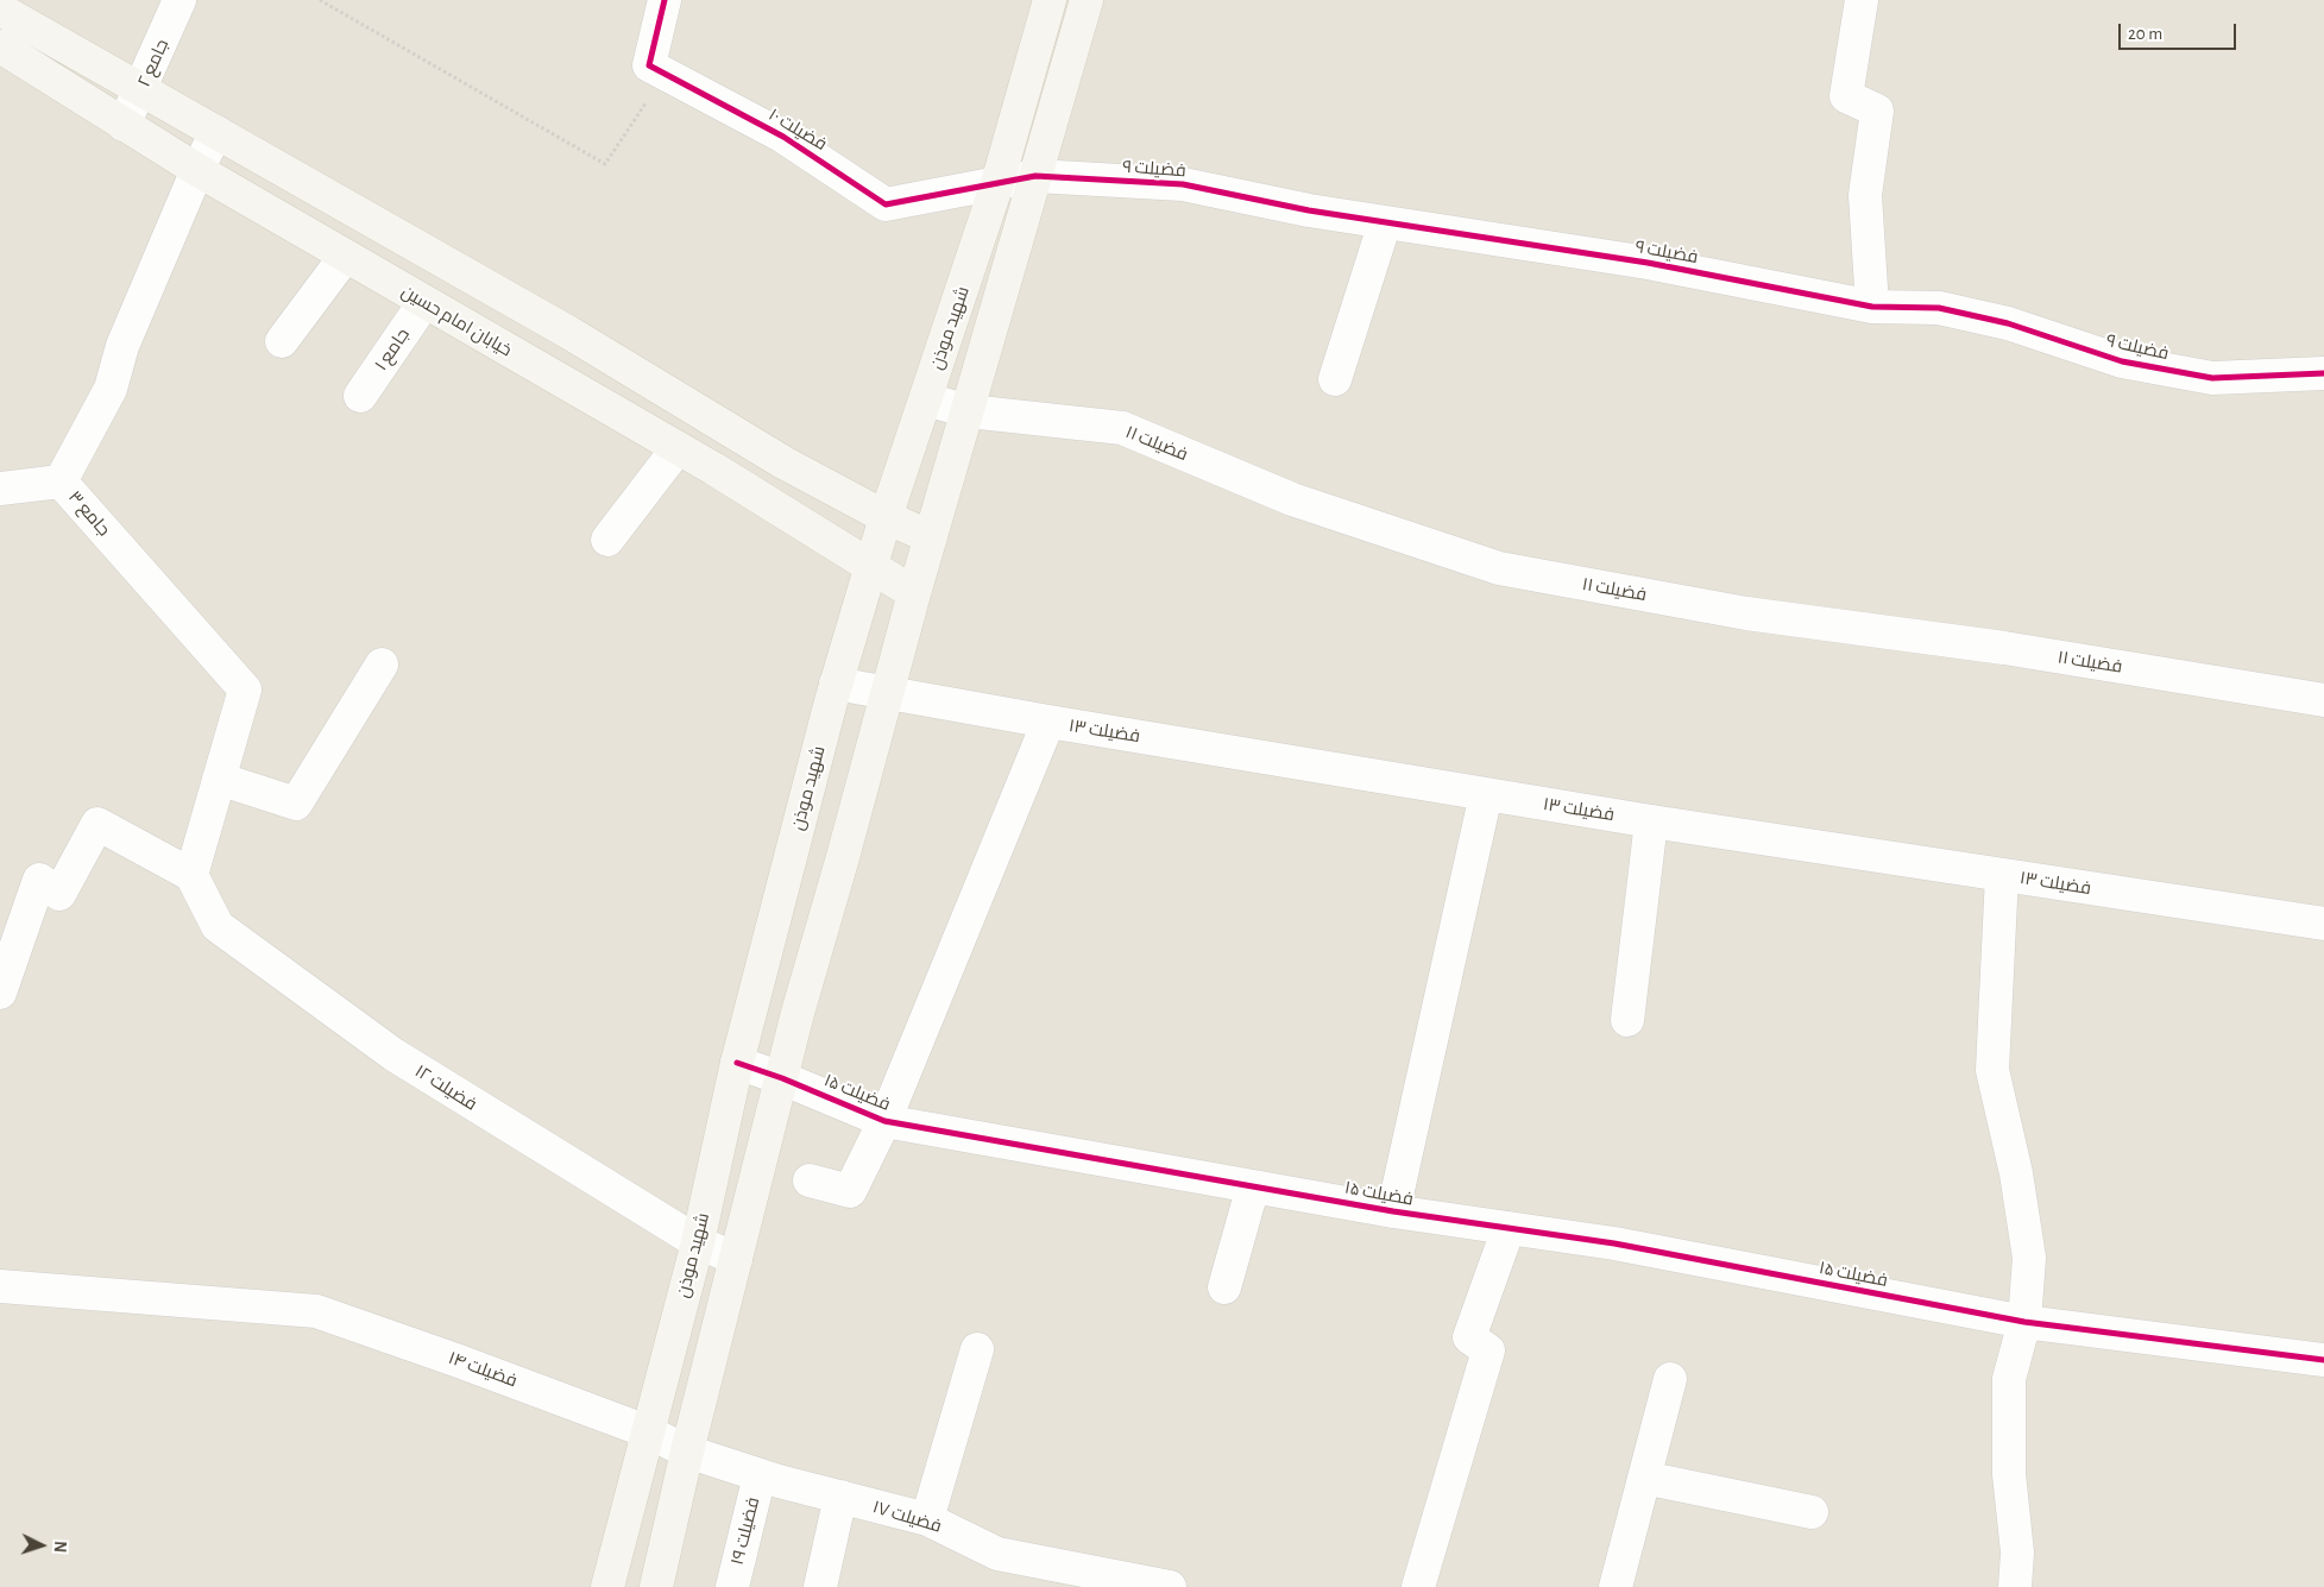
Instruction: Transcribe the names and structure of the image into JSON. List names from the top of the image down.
{
  "streets": {
    "main road": ["خیابان امام حسین", "شهید موذن"],
    "street": [
      "جامع ۲",
      "فضیلت ۱۰",
      "فضیلت ۹",
      "جامع ۱",
      "فضیلت ۱۱",
      "جامع ۳",
      "فضیلت ۱۳",
      "فضیلت ۱۲",
      "فضیلت ۱۵",
      "فضیلت ۱۴",
      "فضیلت ۱۷",
      "فضیلت ۱۹"
    ]
  },
  "crossings": [
    ["جامع ۲", "خیابان امام حسین"],
    ["فضیلت ۱۰", "فضیلت ۹"],
    ["فضیلت ۱۰", "شهید موذن"],
    ["فضیلت ۹", "شهید موذن"],
    ["خیابان امام حسین", "شهید موذن"],
    ["خیابان امام حسین", "جامع ۱"],
    ["خیابان امام حسین", "جامع ۳"],
    ["شهید موذن", "فضیلت ۱۱"],
    ["شهید موذن", "فضیلت ۱۳"],
    ["شهید موذن", "فضیلت ۱۲"],
    ["شهید موذن", "فضیلت ۱۵"],
    ["شهید موذن", "فضیلت ۱۴"],
    ["شهید موذن", "فضیلت ۱۷"],
    ["جامع ۳", "فضیلت ۱۲"],
    ["فضیلت ۱۴", "فضیلت ۱۷"],
    ["فضیلت ۱۷", "فضیلت ۱۹"]
  ],
  "scale_bar": "20 m",
  "north": "right"
}
